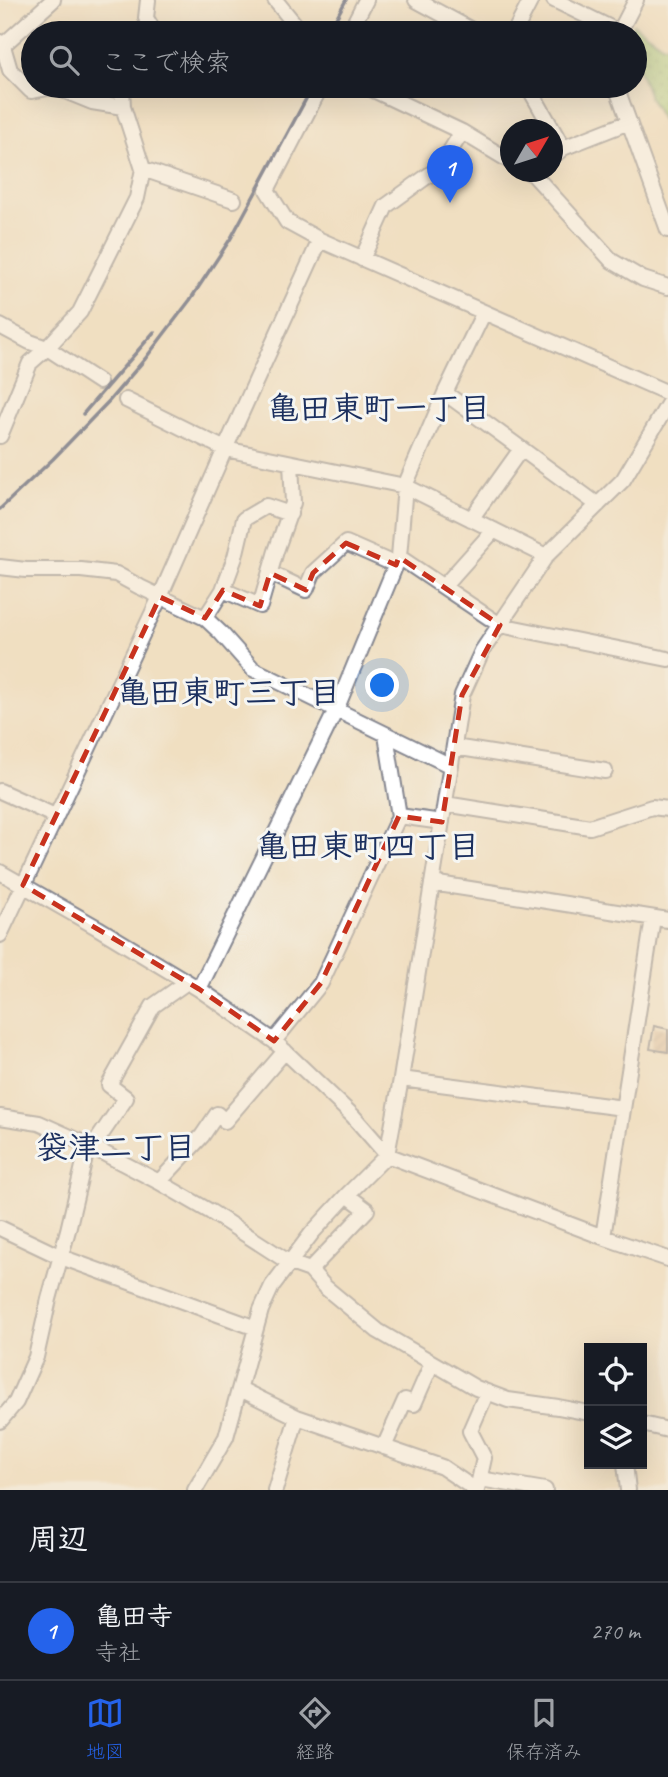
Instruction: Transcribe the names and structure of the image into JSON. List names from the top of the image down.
{
  "districts": [
    "亀田東町一丁目",
    "亀田東町三丁目",
    "亀田東町四丁目",
    "袋津二丁目"
  ],
  "north": "top right",
  "page": {
    "search": "ここで検索",
    "pins": "1",
    "heading": "周辺",
    "list": [
      {
        "mark": "1",
        "name": "亀田寺",
        "note": "寺社",
        "value": "270 m"
      }
    ],
    "nav": ["地図", "経路", "保存済み"]
  }
}
